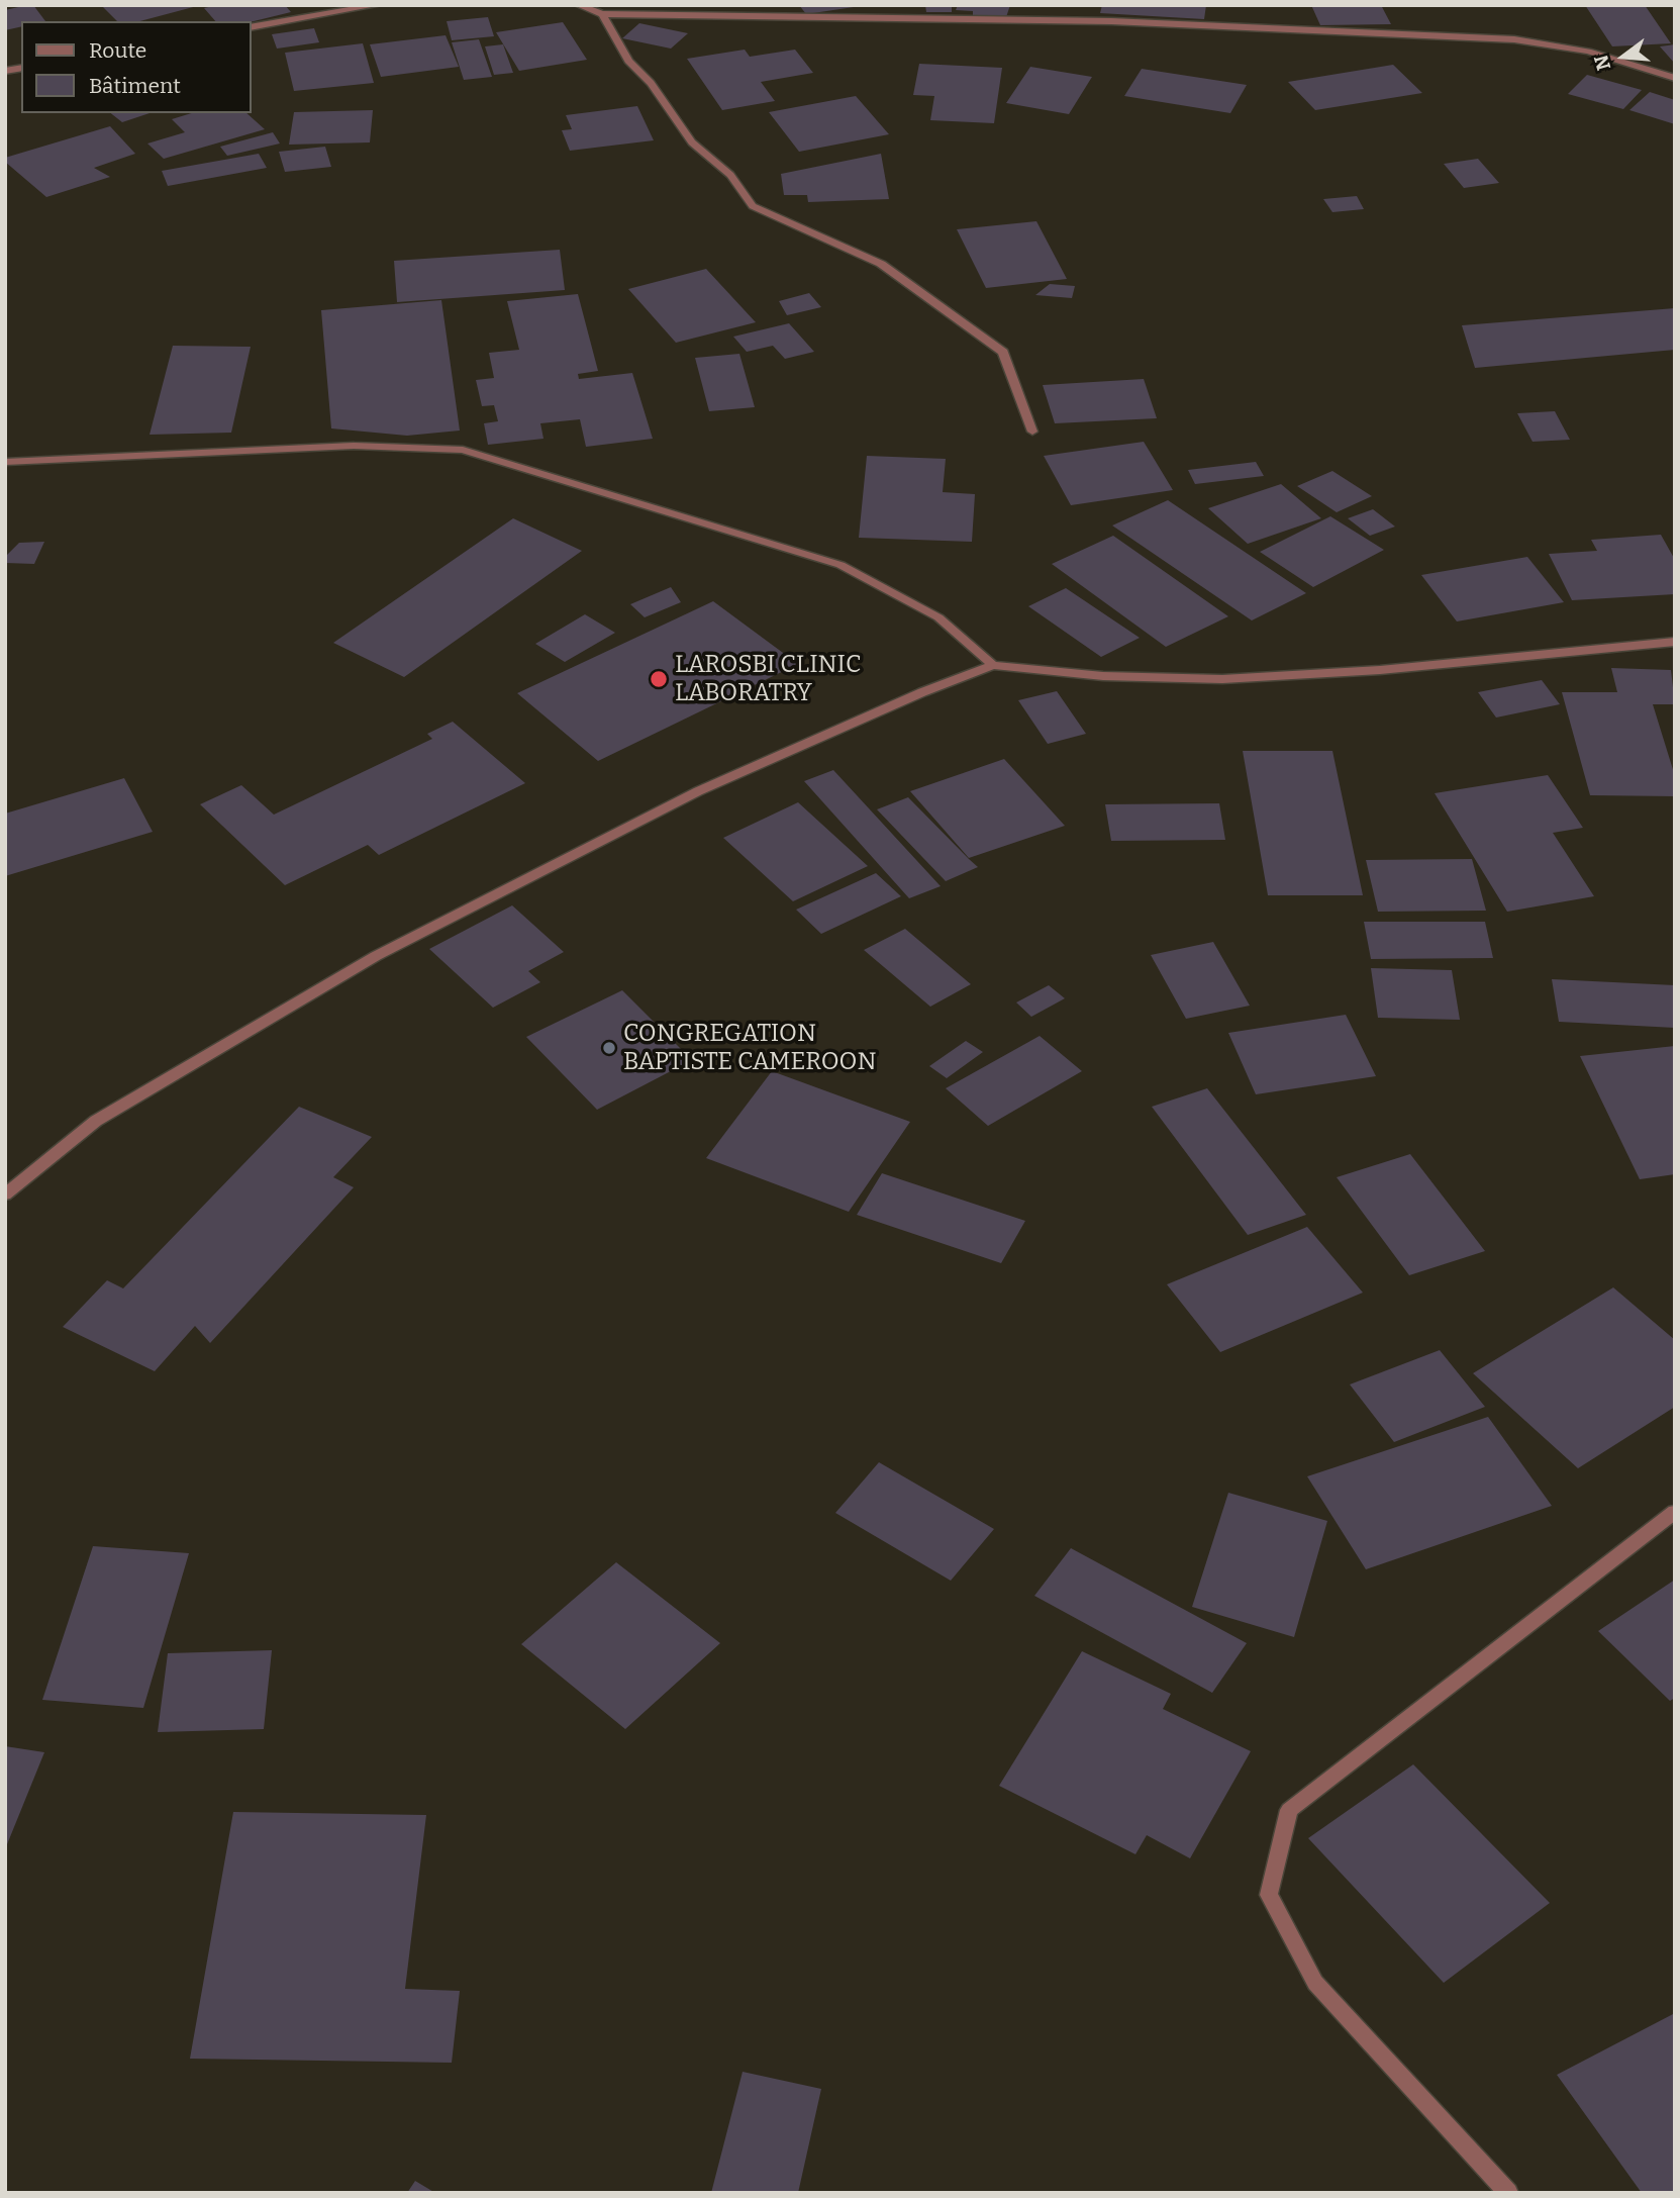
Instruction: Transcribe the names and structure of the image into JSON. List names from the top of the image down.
{
  "places": ["LAROSBI CLINIC LABORATRY", "CONGREGATION BAPTISTE CAMEROON"],
  "legend": ["Route", "Bâtiment"],
  "north": "left"
}
